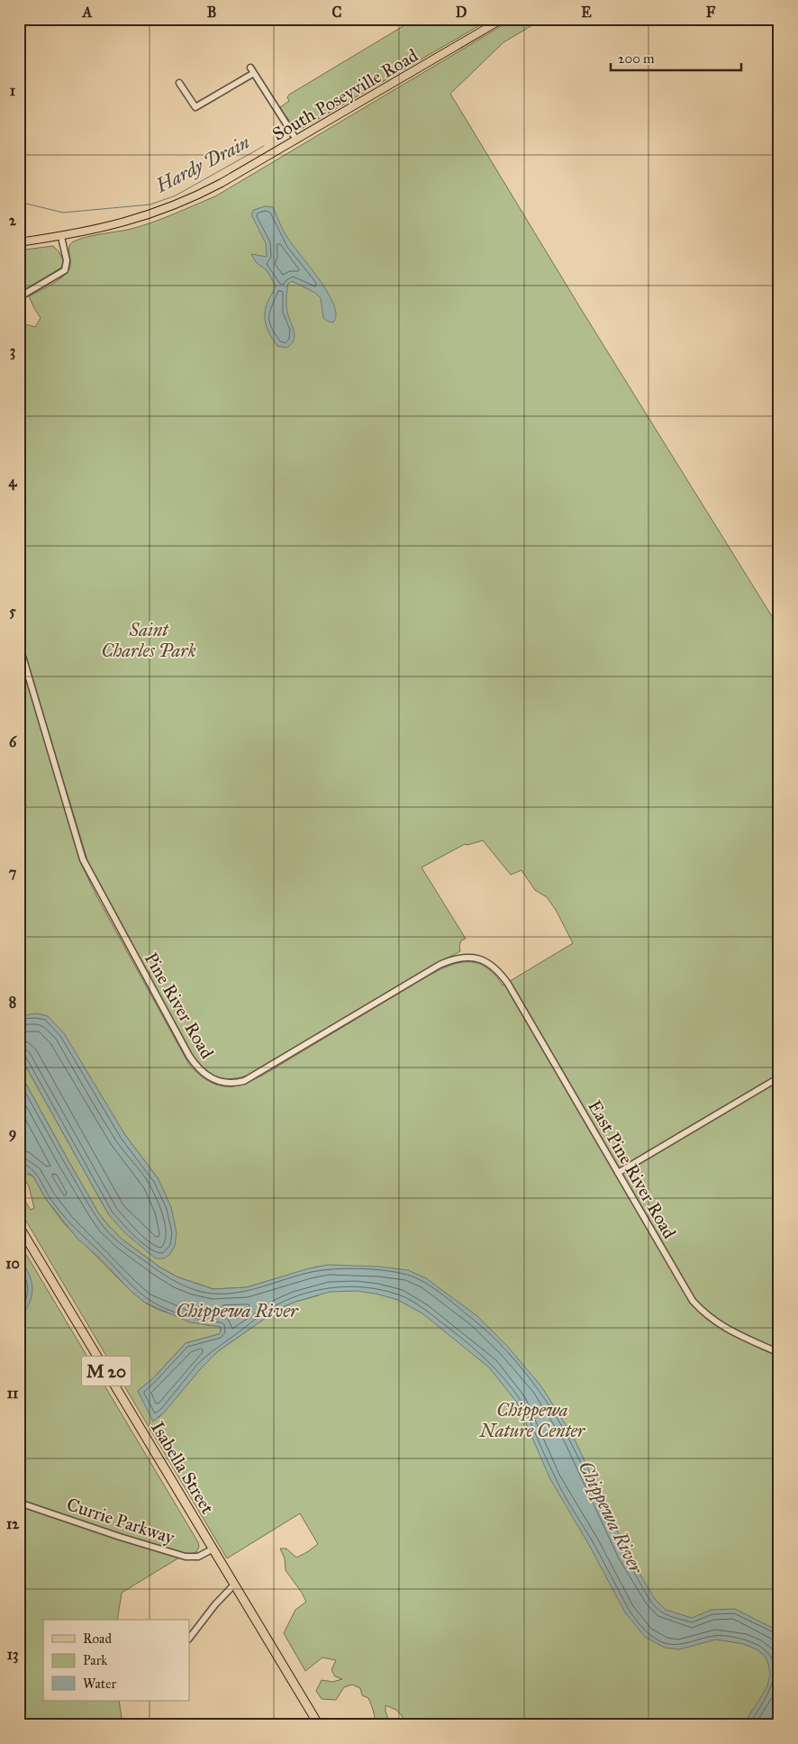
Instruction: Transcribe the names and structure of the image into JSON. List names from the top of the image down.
{
  "streets": {
    "highway": ["M 20", "Isabella Street"],
    "main road": ["South Poseyville Road"],
    "street": ["Pine River Road", "East Pine River Road", "Currie Parkway"]
  },
  "crossings": [
    ["Pine River Road", "East Pine River Road"],
    ["Isabella Street", "Currie Parkway"]
  ],
  "water": ["Hardy Drain", "Chippewa River"],
  "parks": ["Saint Charles Park", "Chippewa Nature Center"],
  "legend": ["Road", "Park", "Water"],
  "scale_bar": "200 m",
  "grid": {
    "columns": [
      "A",
      "B",
      "C",
      "D",
      "E",
      "F"
    ],
    "rows": [
      "1",
      "2",
      "3",
      "4",
      "5",
      "6",
      "7",
      "8",
      "9",
      "10",
      "11",
      "12",
      "13"
    ]
  }
}
